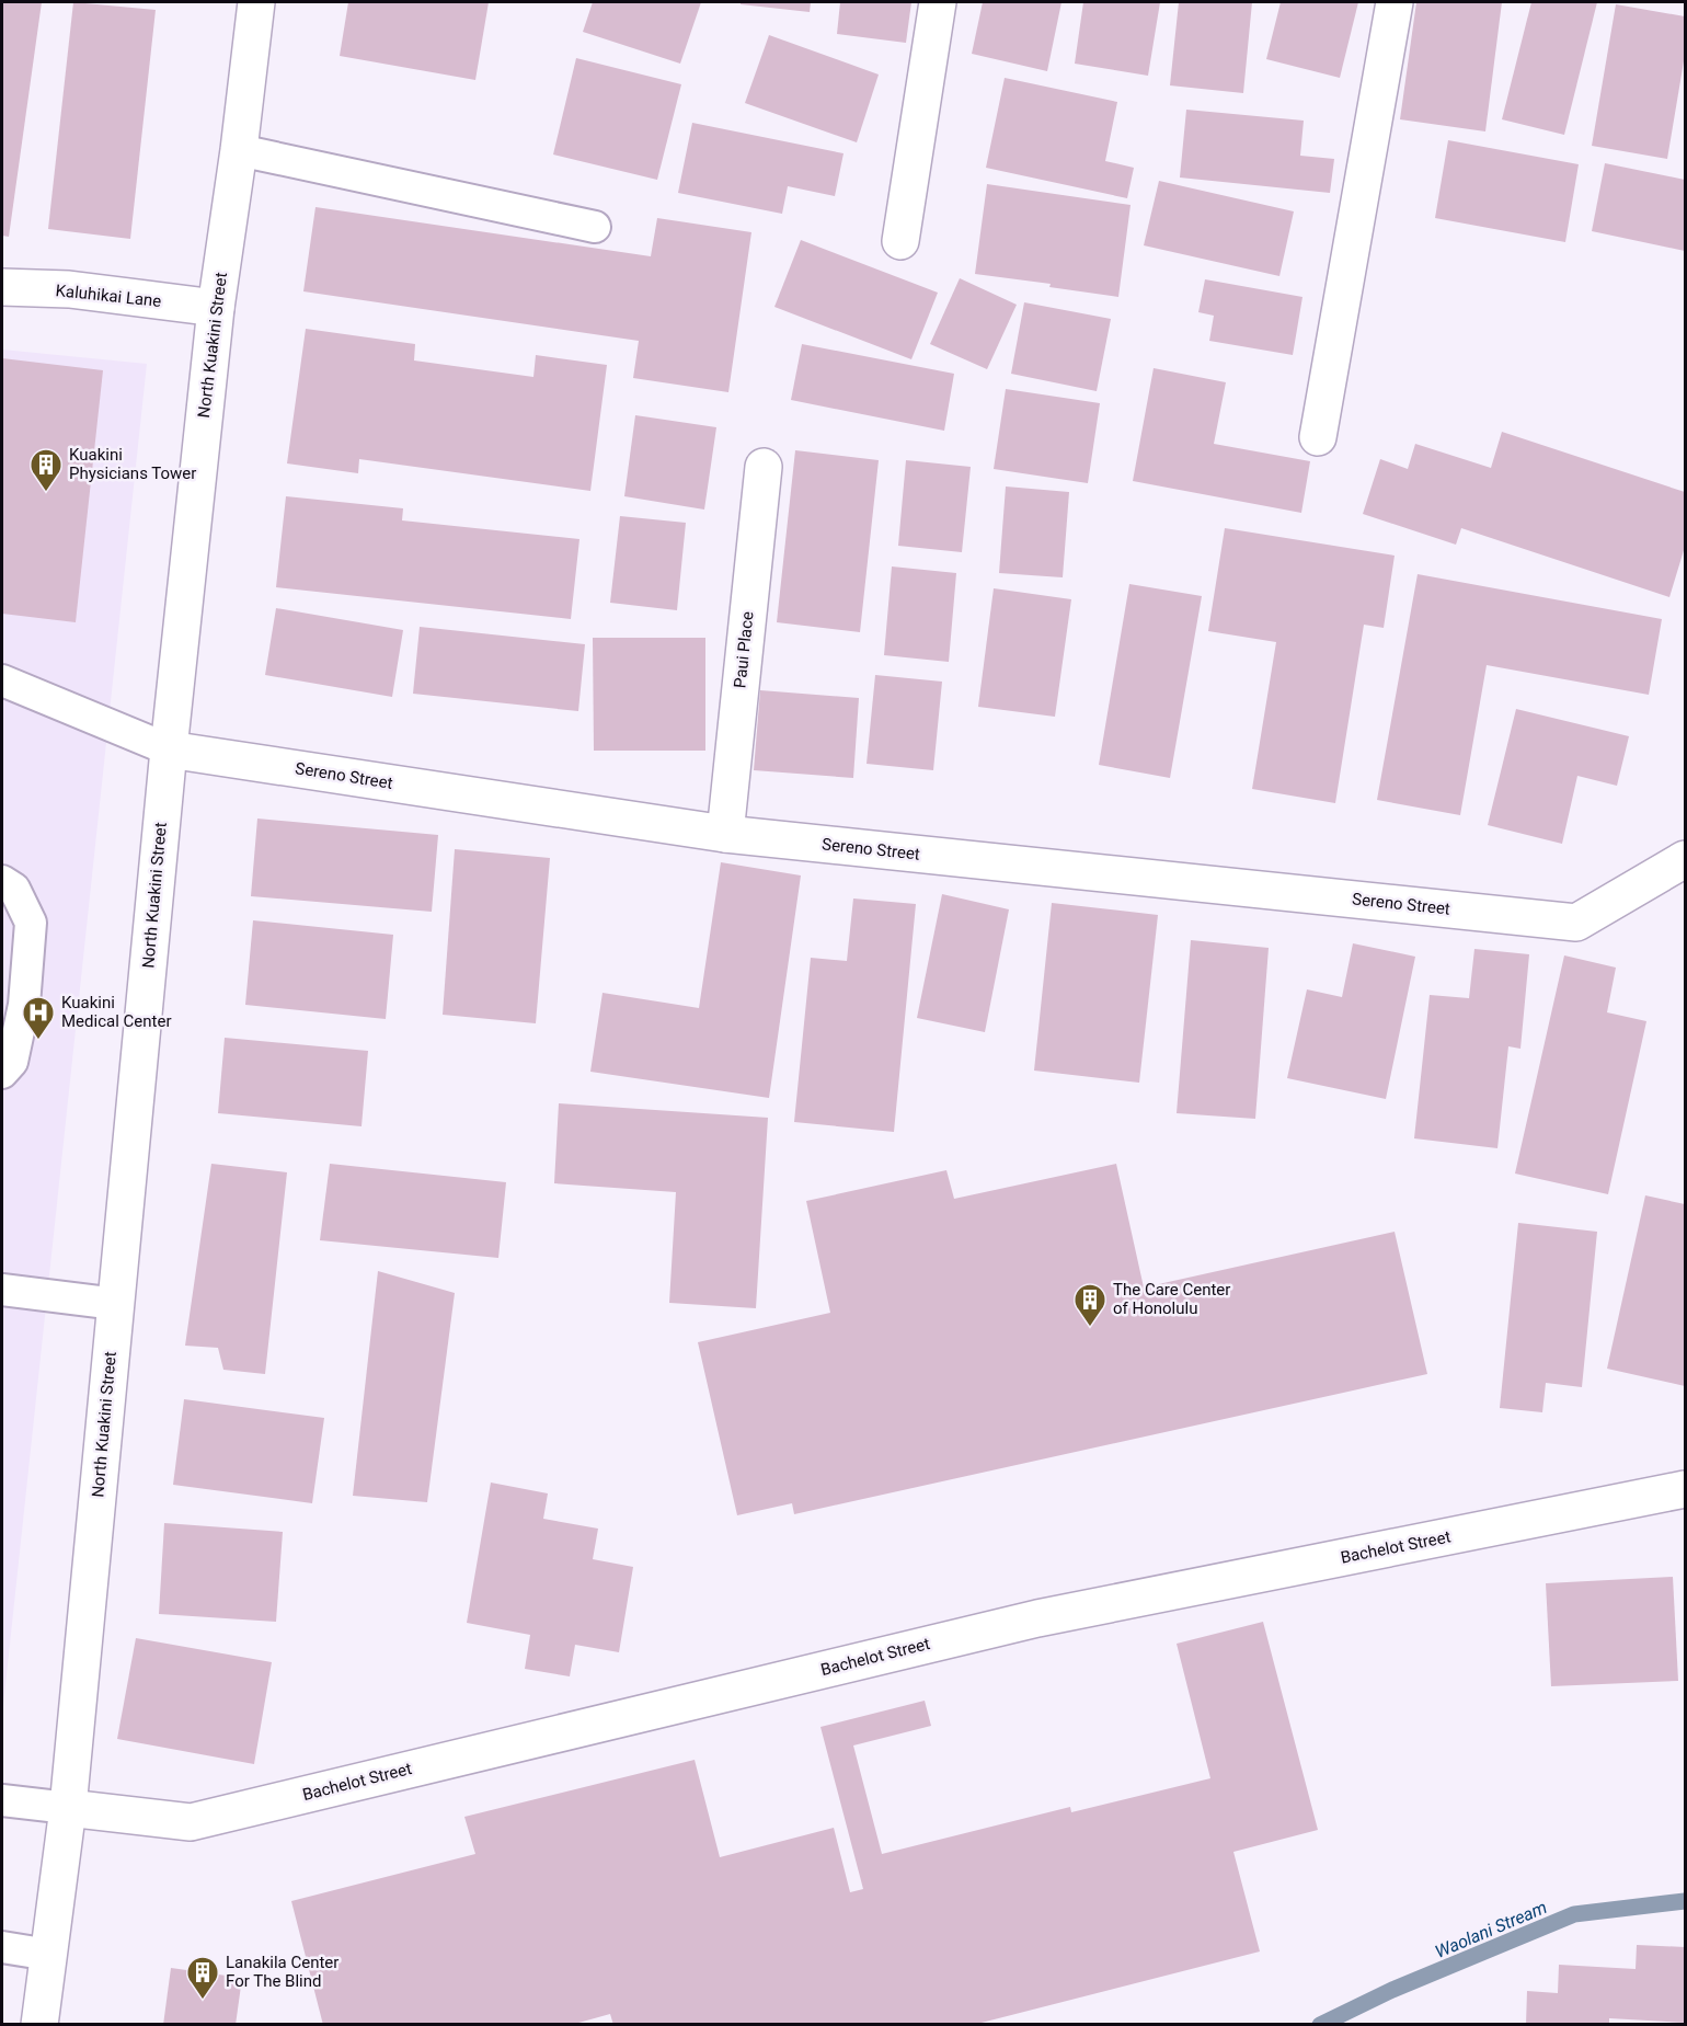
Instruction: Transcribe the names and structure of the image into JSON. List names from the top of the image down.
{
  "streets": {
    "street": [
      "Kaluhikai Lane",
      "North Kuakini Street",
      "Paui Place",
      "Sereno Street",
      "Bachelot Street"
    ]
  },
  "crossings": [
    ["Kaluhikai Lane", "North Kuakini Street"],
    ["North Kuakini Street", "Sereno Street"],
    ["North Kuakini Street", "Bachelot Street"],
    ["Paui Place", "Sereno Street"]
  ],
  "water": ["Waolani Stream"],
  "places": {
    "building": ["Kuakini Physicians Tower", "The Care Center of Honolulu", "Lanakila Center For The Blind"],
    "hospital": ["Kuakini Medical Center"]
  }
}
